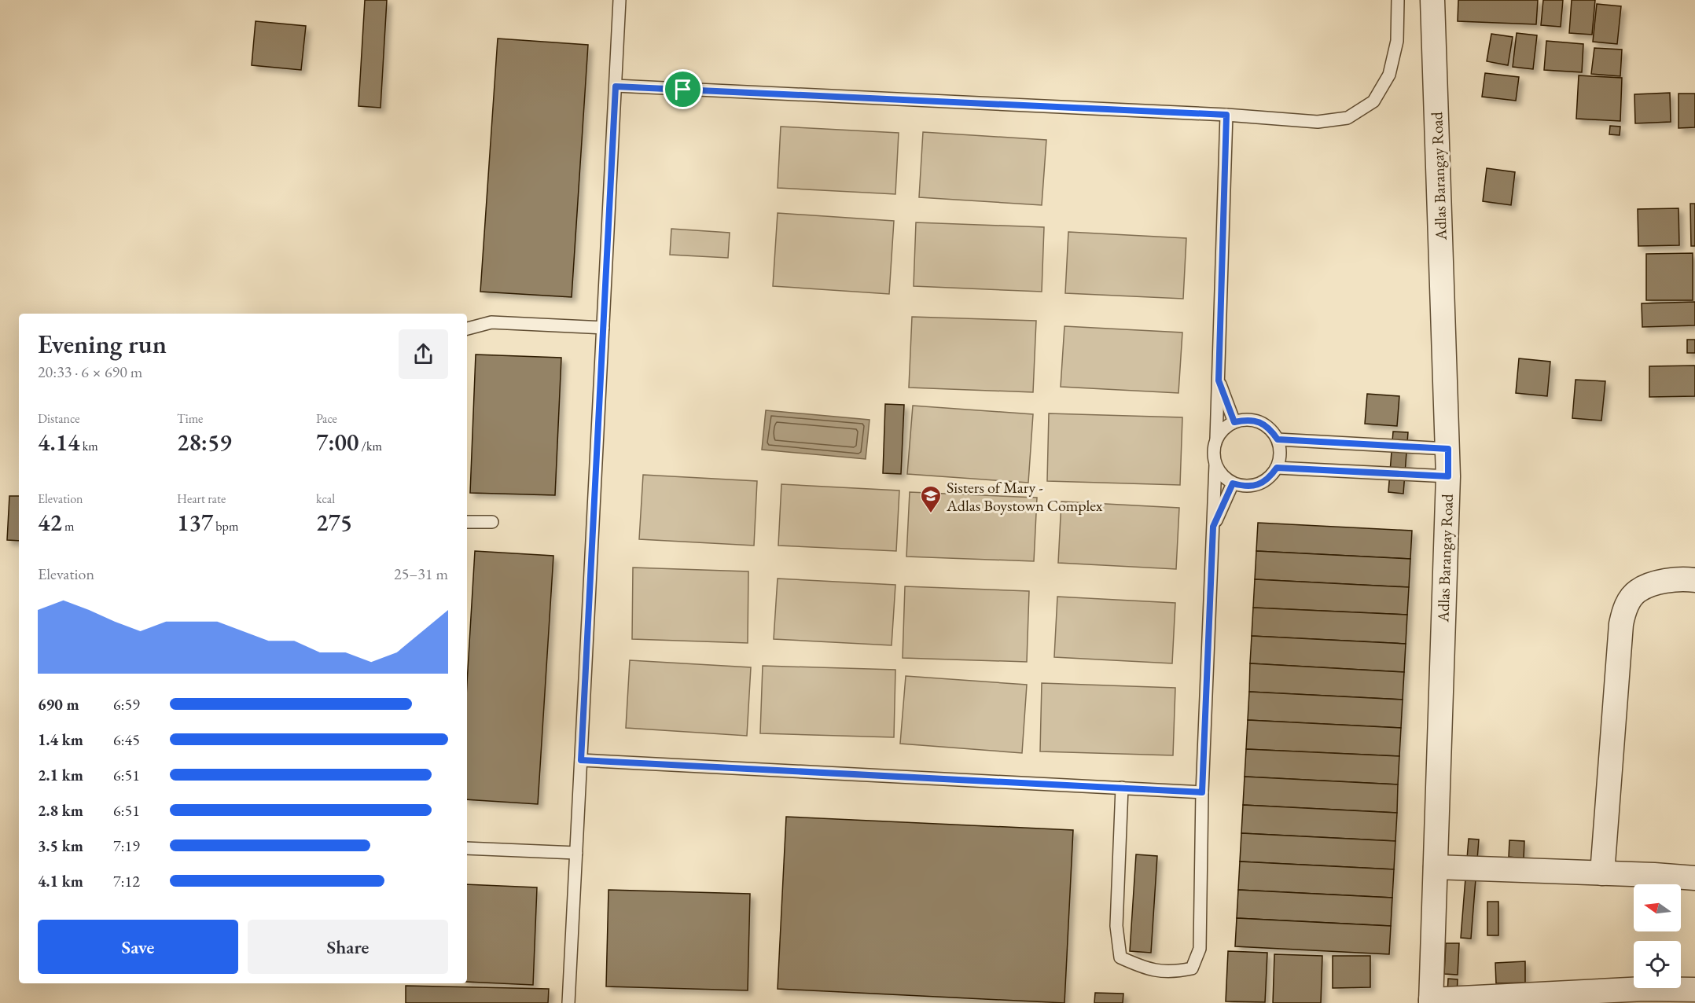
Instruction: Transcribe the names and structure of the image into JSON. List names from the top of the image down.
{
  "streets": {
    "street": ["Adlas Barangay Road"]
  },
  "places": {
    "school or university": ["Sisters of Mary - Adlas Boystown Complex"]
  },
  "north": "left",
  "page": {
    "heading": ["Evening run", "20:33 · 6 × 690 m"],
    "stats": [
      ["Distance", "4.14 km"],
      ["Time", "28:59"],
      ["Pace", "7:00 /km"],
      ["Elevation", "42 m"],
      ["Heart rate", "137 bpm"],
      ["kcal", "275"]
    ],
    "chart": ["Elevation", "25–31 m"],
    "list": [
      {
        "name": "690 m",
        "note": "6:59"
      },
      {
        "name": "1.4 km",
        "note": "6:45"
      },
      {
        "name": "2.1 km",
        "note": "6:51"
      },
      {
        "name": "2.8 km",
        "note": "6:51"
      },
      {
        "name": "3.5 km",
        "note": "7:19"
      },
      {
        "name": "4.1 km",
        "note": "7:12"
      }
    ],
    "buttons": ["Save", "Share"]
  }
}
